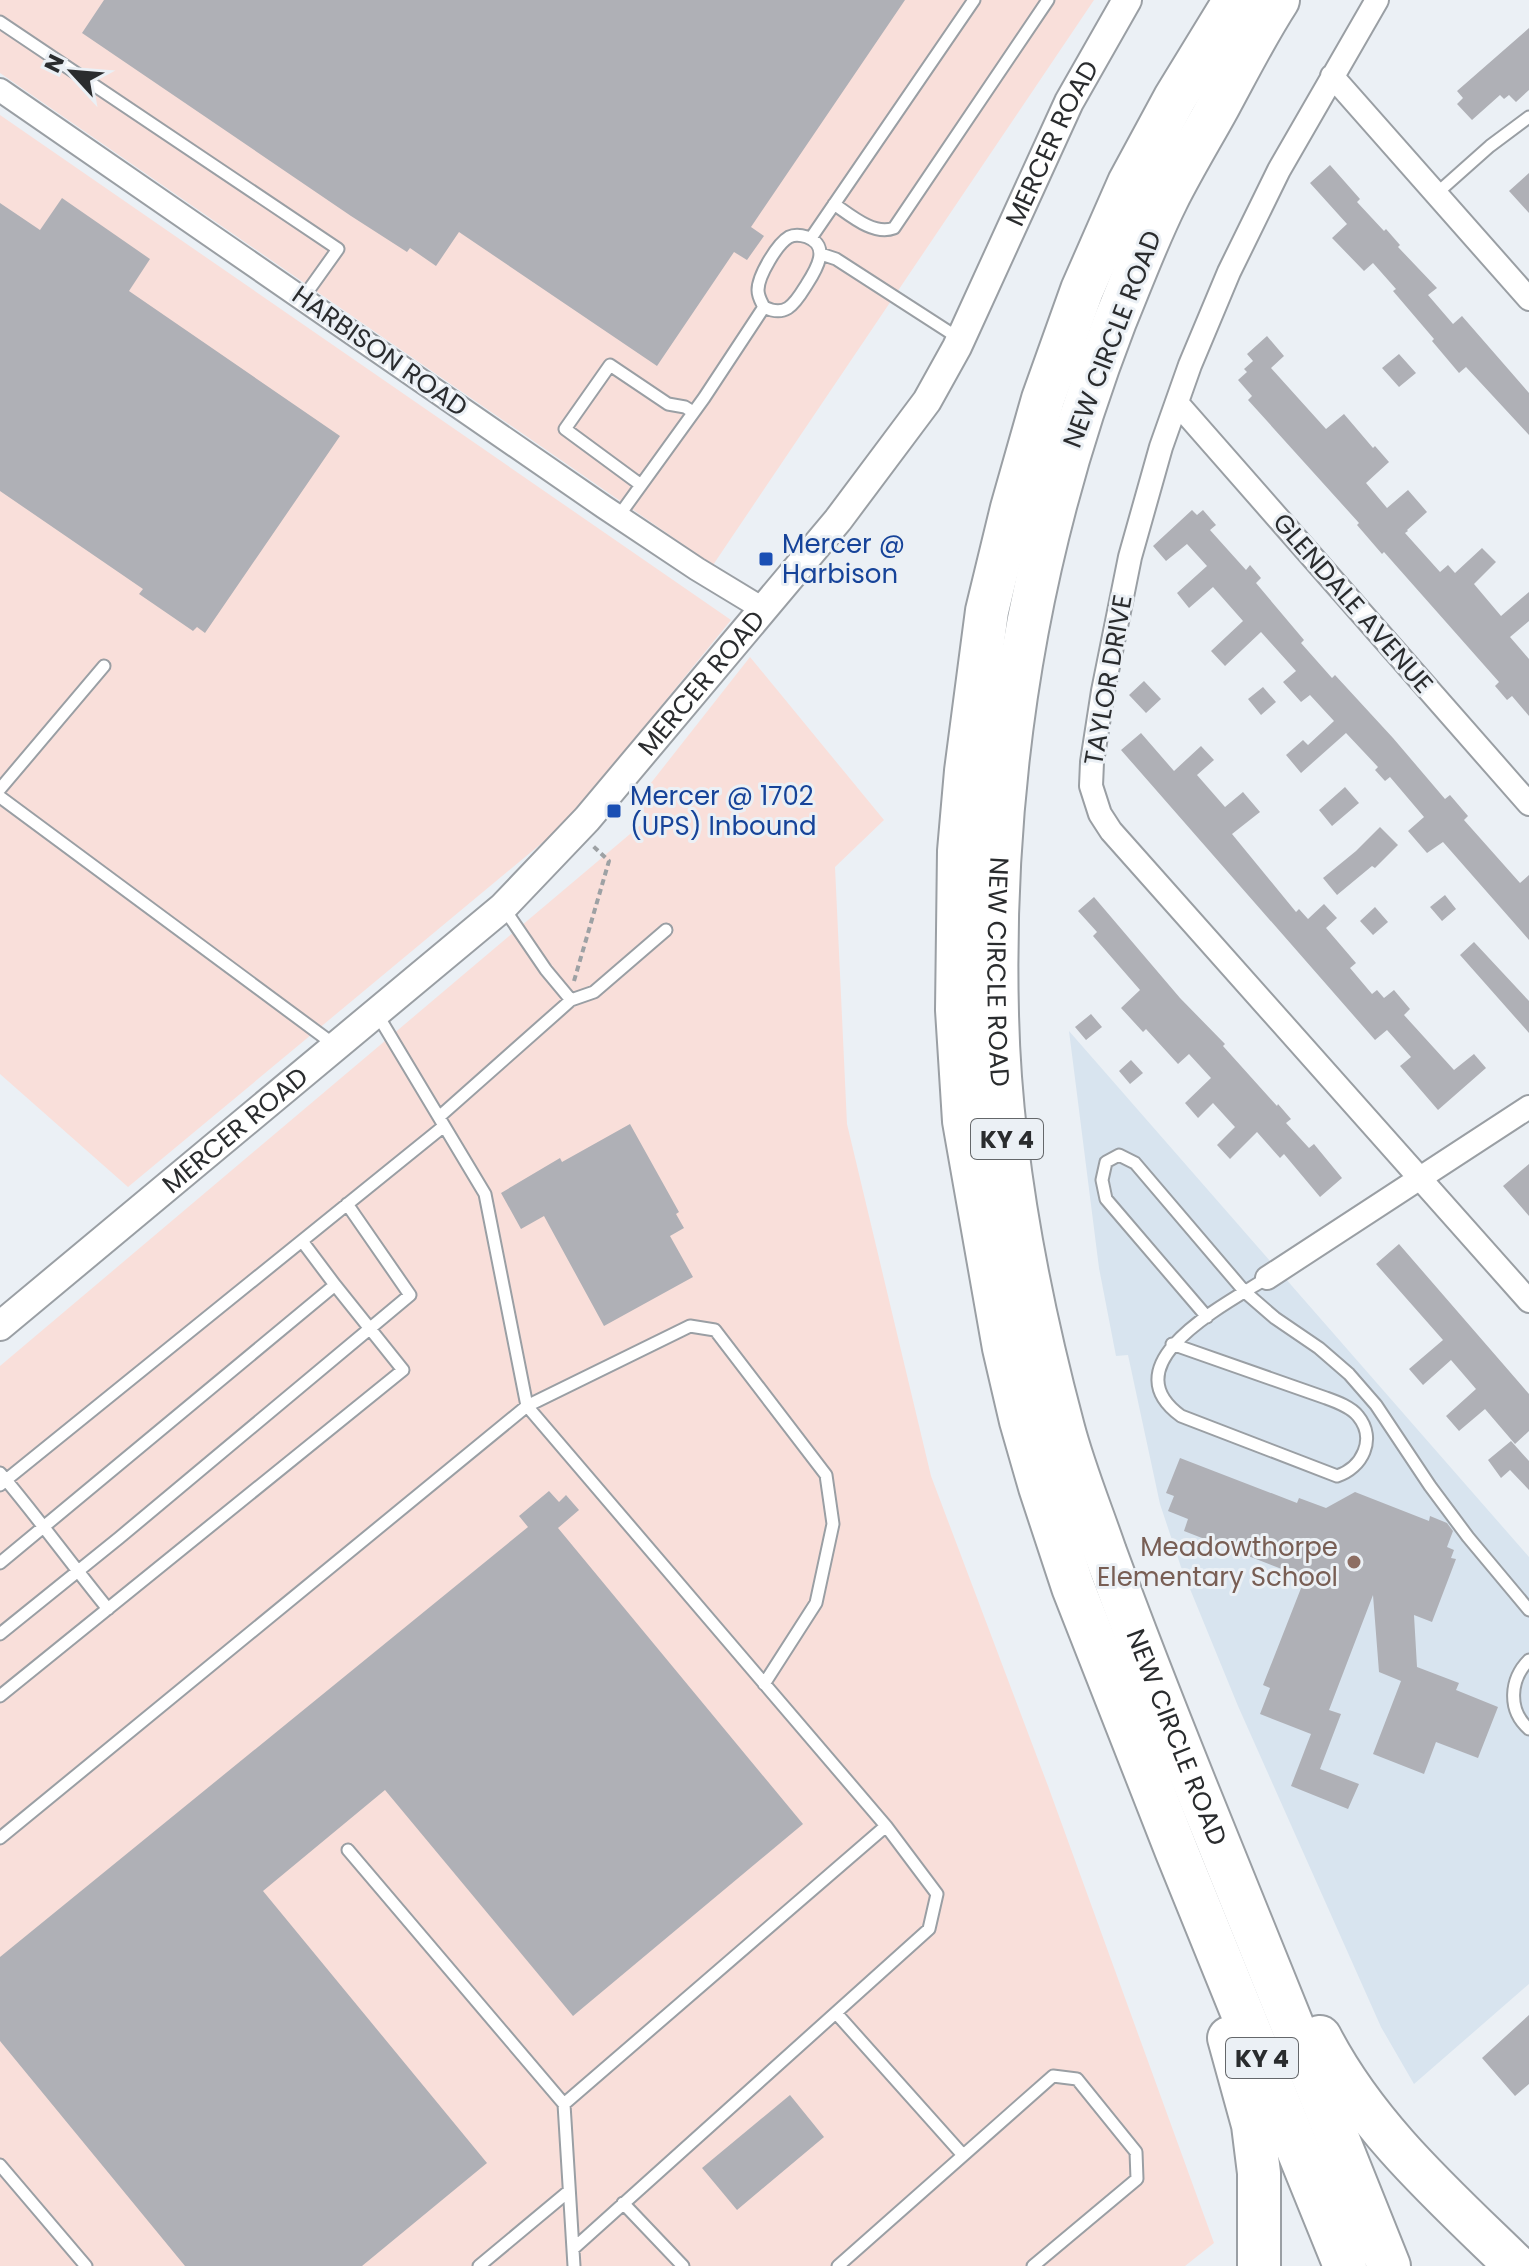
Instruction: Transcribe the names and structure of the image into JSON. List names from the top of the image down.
{
  "streets": {
    "highway": ["NEW CIRCLE ROAD", "KY 4"],
    "street": [
      "MERCER ROAD",
      "HARBISON ROAD",
      "GLENDALE AVENUE",
      "TAYLOR DRIVE"
    ]
  },
  "crossings": [
    ["MERCER ROAD", "HARBISON ROAD"],
    ["GLENDALE AVENUE", "TAYLOR DRIVE"]
  ],
  "places": {
    "transit": ["Mercer @ Harbison", "Mercer @ 1702 (UPS) Inbound"],
    "other": ["Meadowthorpe Elementary School"]
  },
  "north": "top left"
}
